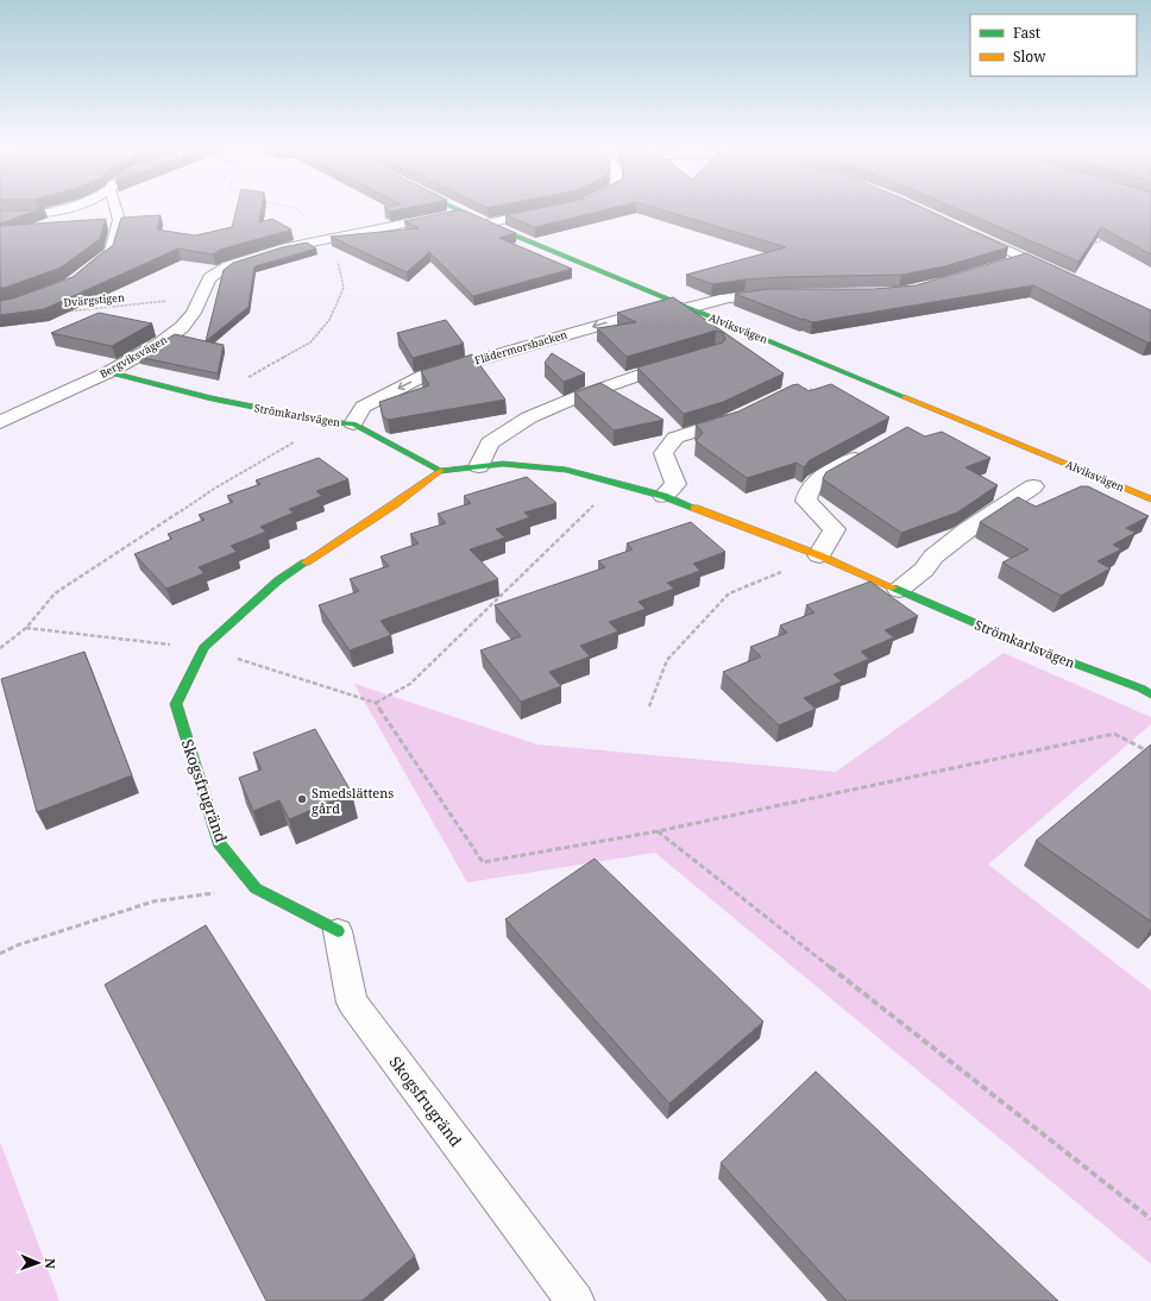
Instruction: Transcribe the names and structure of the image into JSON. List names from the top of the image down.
{
  "streets": {
    "street": [
      "Alviksvägen",
      "Flädermorsbacken",
      "Bergviksvägen",
      "Strömkarlsvägen",
      "Skogsfrugränd"
    ],
    "path": ["Dvärgstigen"]
  },
  "crossings": [
    ["Alviksvägen", "Flädermorsbacken"],
    ["Alviksvägen", "Bergviksvägen"],
    ["Flädermorsbacken", "Strömkarlsvägen"],
    ["Bergviksvägen", "Strömkarlsvägen"],
    ["Strömkarlsvägen", "Skogsfrugränd"]
  ],
  "places": ["Smedslättens gård"],
  "legend": ["Fast", "Slow"],
  "north": "right"
}
